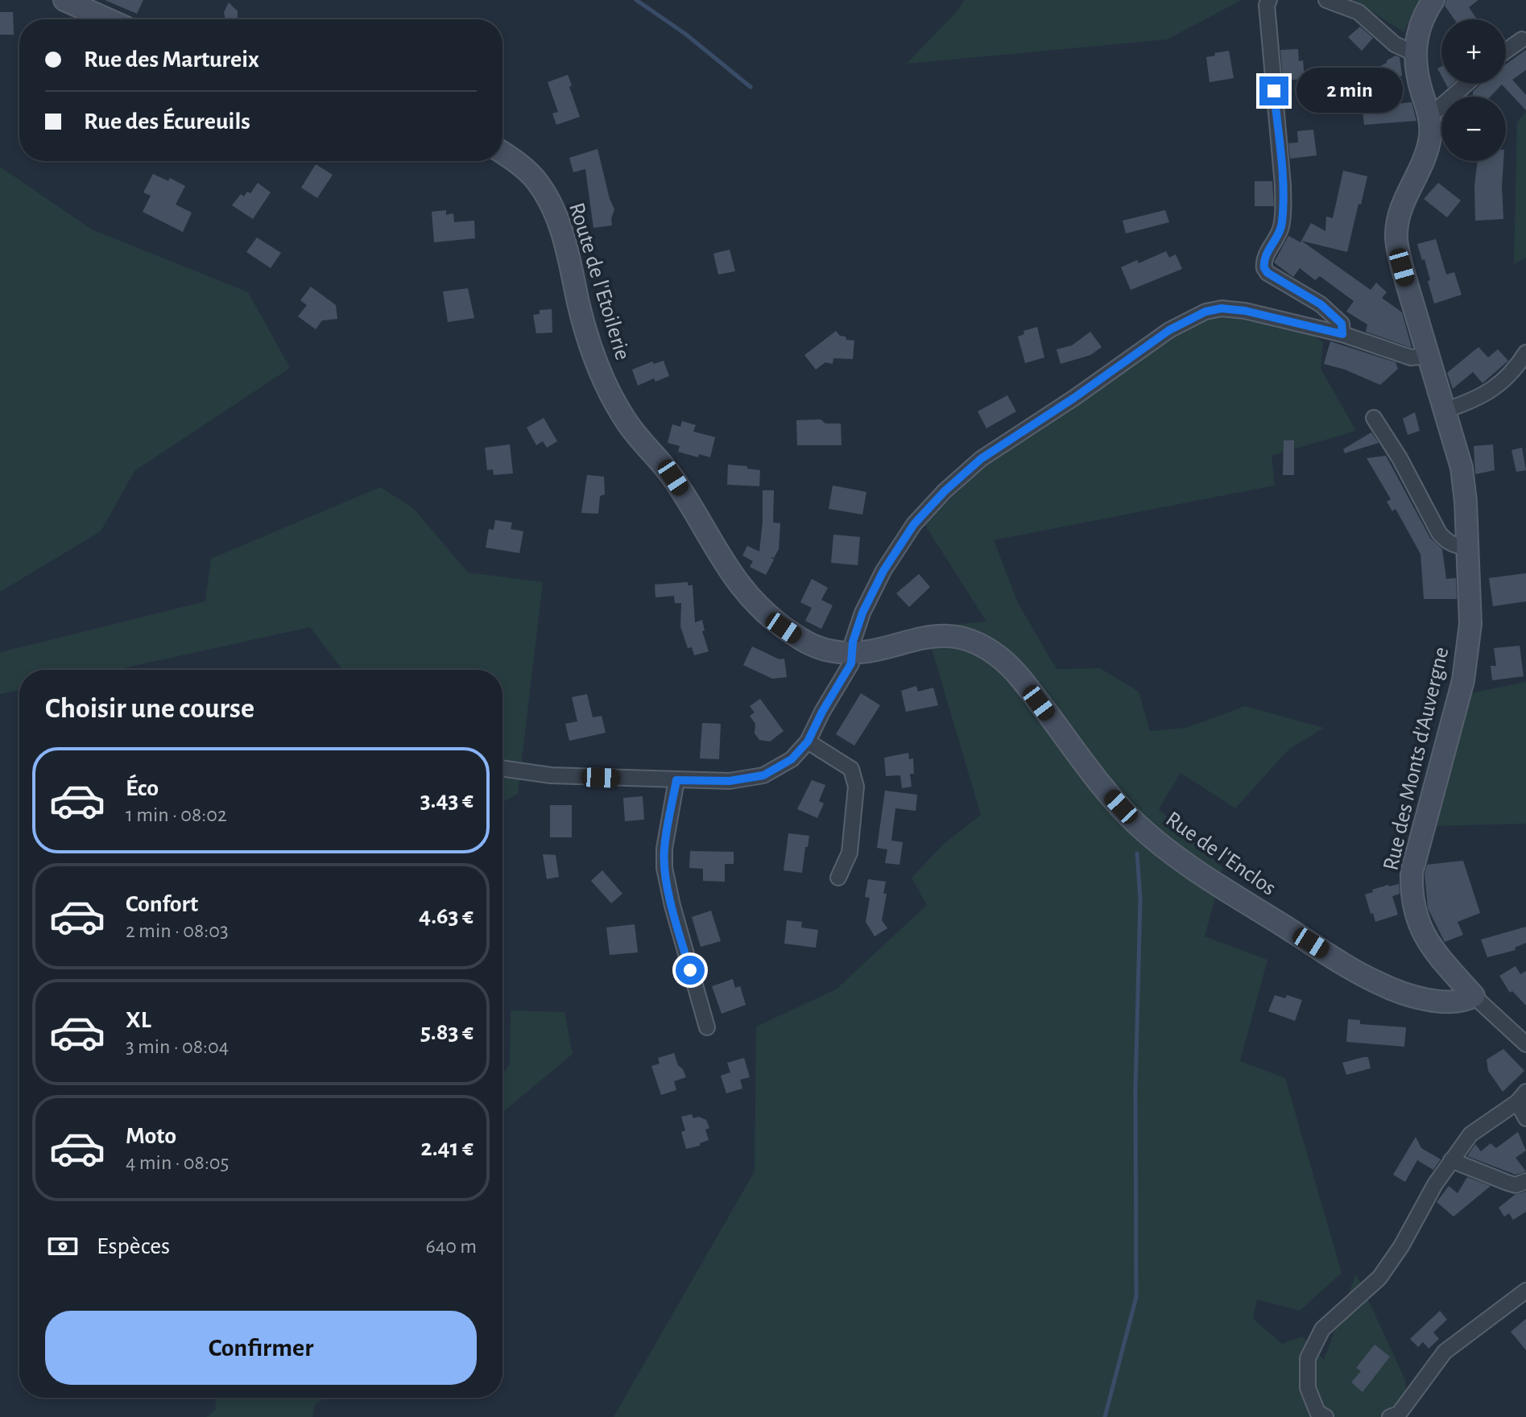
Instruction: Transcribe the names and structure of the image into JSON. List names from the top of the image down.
{
  "streets": {
    "street": ["Route de l'Etoilerie", "Rue des Monts d'Auvergne", "Rue de l'Enclos"]
  },
  "crossings": [
    ["Route de l'Etoilerie", "Rue de l'Enclos"],
    ["Rue des Monts d'Auvergne", "Rue de l'Enclos"]
  ],
  "page": {
    "map_buttons": ["+", "−"],
    "banner": ["Rue des Martureix", "Rue des Écureuils"],
    "bubble": "2 min",
    "heading": "Choisir une course",
    "list": [
      {
        "name": "Éco",
        "note": "1 min · 08:02",
        "value": "3.43 €"
      },
      {
        "name": "Confort",
        "note": "2 min · 08:03",
        "value": "4.63 €"
      },
      {
        "name": "XL",
        "note": "3 min · 08:04",
        "value": "5.83 €"
      },
      {
        "name": "Moto",
        "note": "4 min · 08:05",
        "value": "2.41 €"
      }
    ],
    "pay": ["Espèces", "640 m"],
    "buttons": "Confirmer"
  }
}
